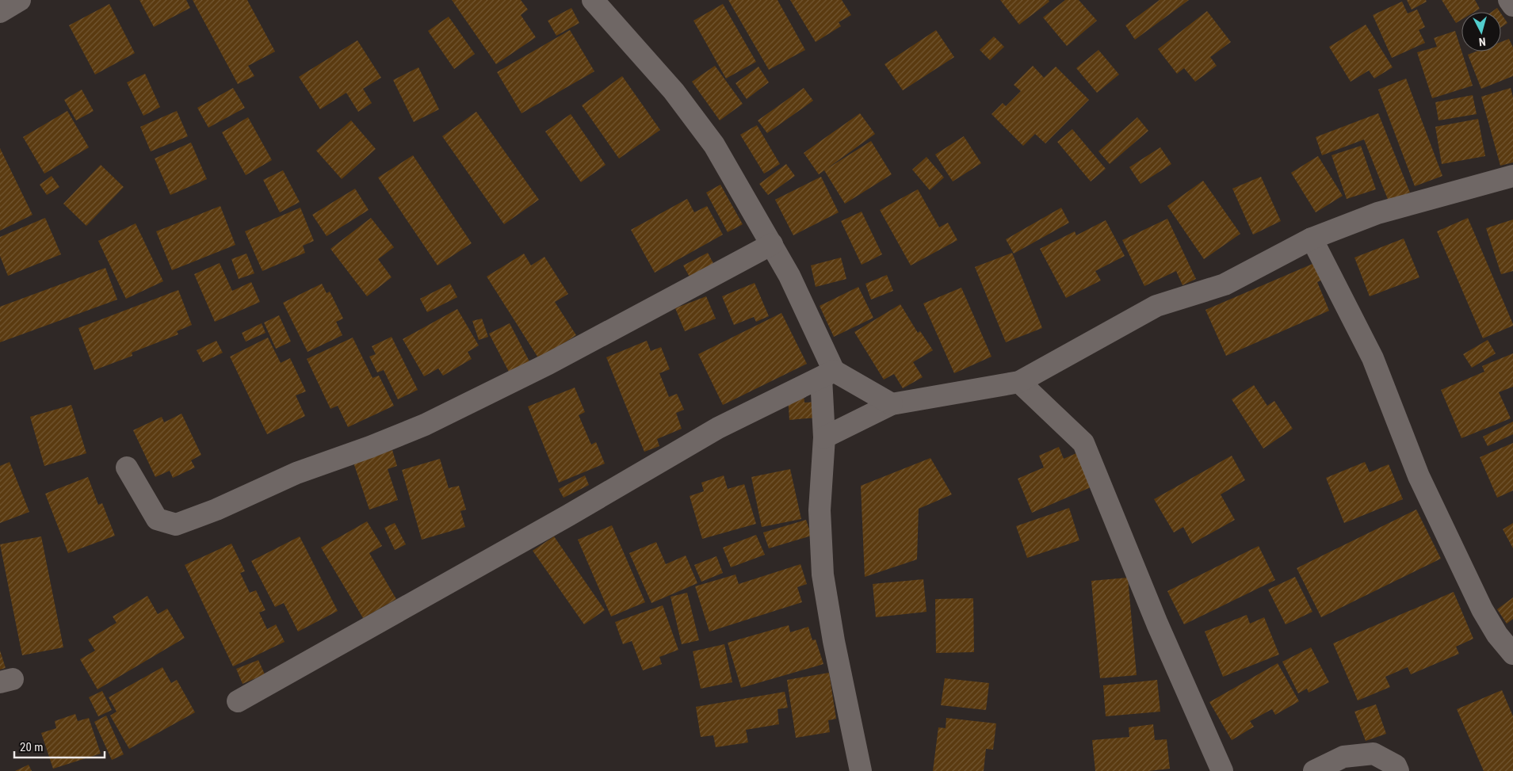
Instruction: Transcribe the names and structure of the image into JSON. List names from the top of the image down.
{
  "scale_bar": "20 m",
  "north": "bottom"
}
